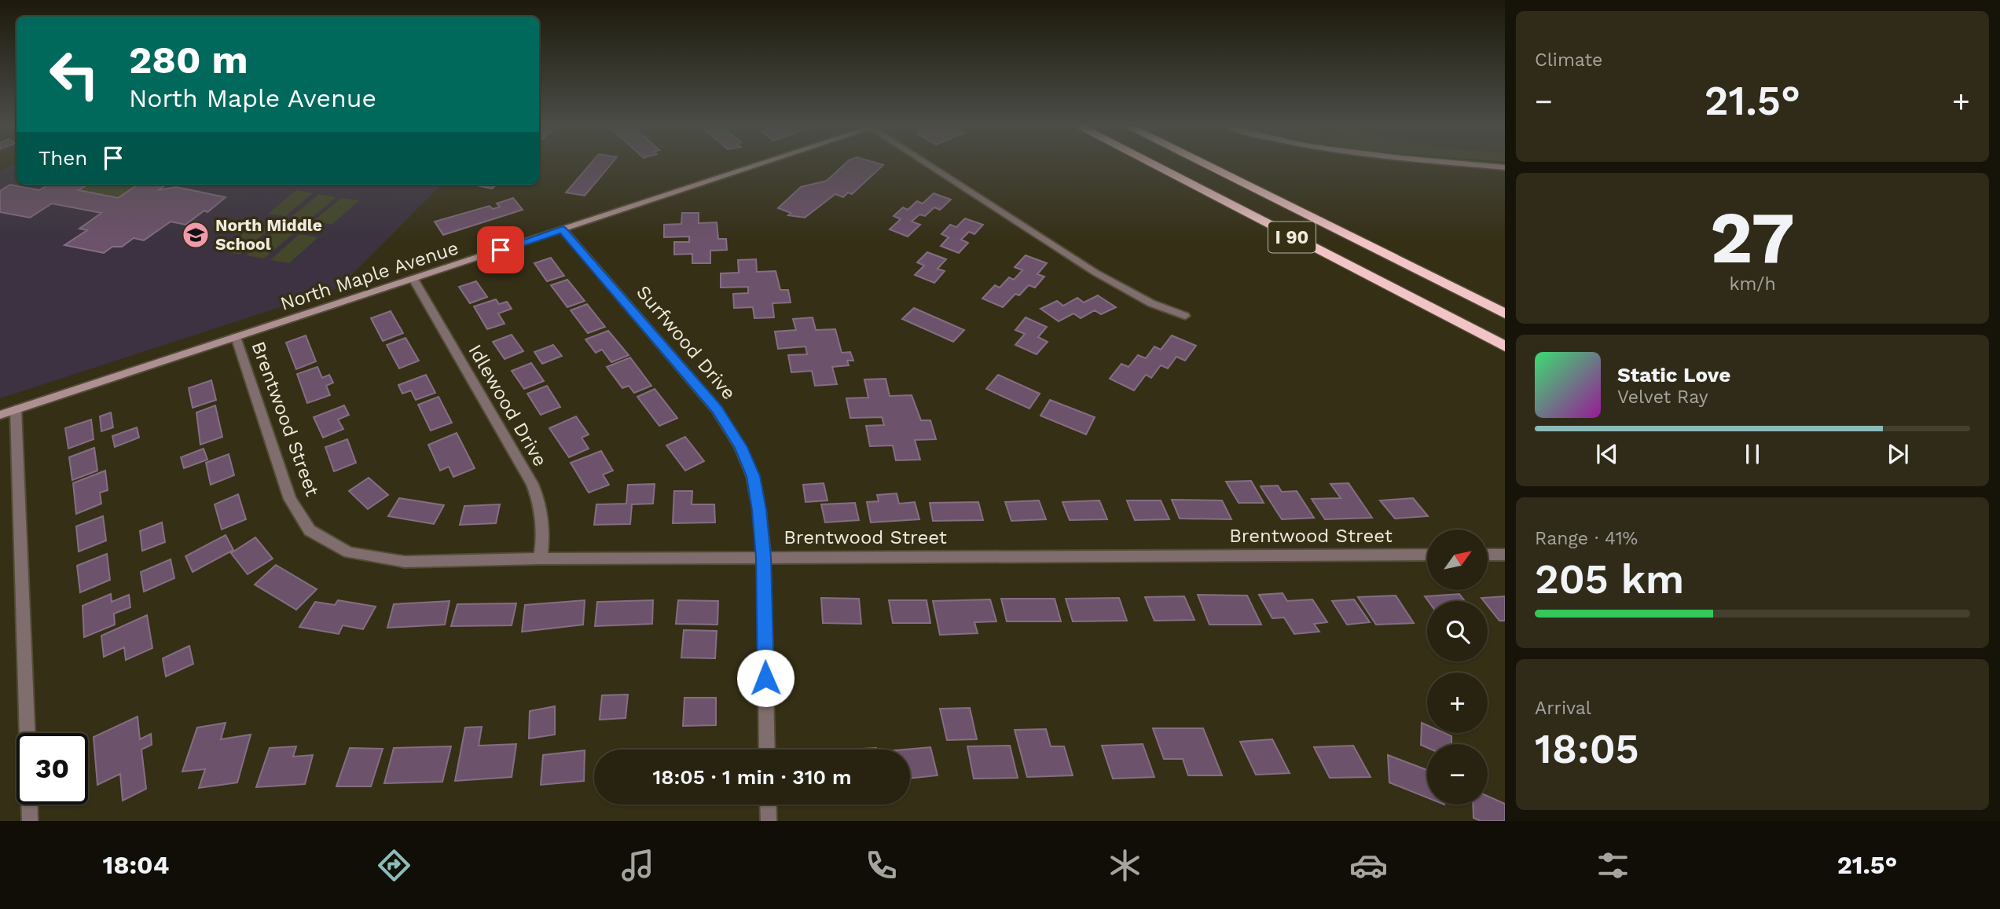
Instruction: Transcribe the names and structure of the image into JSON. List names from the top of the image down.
{
  "streets": {
    "highway": ["I 90"],
    "street": [
      "North Maple Avenue",
      "Surfwood Drive",
      "Idlewood Drive",
      "Brentwood Street"
    ]
  },
  "crossings": [
    ["North Maple Avenue", "Surfwood Drive"],
    ["North Maple Avenue", "Idlewood Drive"],
    ["North Maple Avenue", "Brentwood Street"],
    ["Surfwood Drive", "Brentwood Street"],
    ["Idlewood Drive", "Brentwood Street"]
  ],
  "places": {
    "school or university": ["North Middle School"]
  },
  "north": "top right",
  "page": {
    "tile": [
      "Climate",
      ["27", "km/h"],
      ["Range · 41%", "205 km"],
      ["Arrival", "18:05"]
    ],
    "turn": ["280 m", "North Maple Avenue"],
    "heat": ["−", "21.5°", "+"],
    "then": "Then",
    "song": ["Static Love", "Velvet Ray"],
    "map_buttons": ["+", "−"],
    "limit": "30",
    "trip": "18:05 · 1 min · 310 m",
    "tabs": ["18:04", "21.5°"]
  }
}
